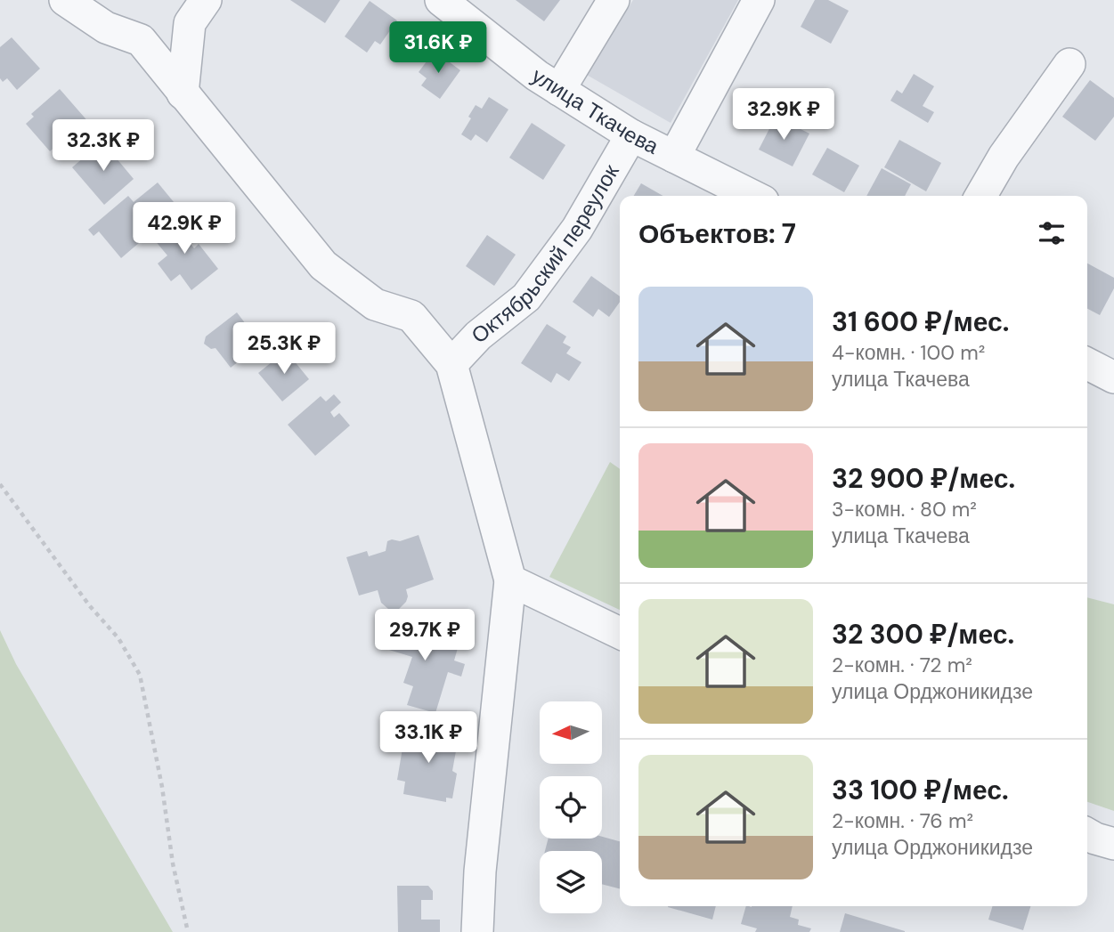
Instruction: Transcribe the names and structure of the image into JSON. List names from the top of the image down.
{
  "streets": {
    "street": ["улица Ткачева", "Октябрьский переулок"]
  },
  "crossings": [
    ["улица Ткачева", "Октябрьский переулок"]
  ],
  "north": "left",
  "page": {
    "price": [
      "31.6K ₽",
      "32.9K ₽",
      "32.3K ₽",
      "42.9K ₽",
      "25.3K ₽",
      "29.7K ₽",
      "33.1K ₽"
    ],
    "heading": "Объектов: 7",
    "list": [
      {
        "name": "31 600 ₽/мес.",
        "note": "4-комн. · 100 m² · улица Ткачева"
      },
      {
        "name": "32 900 ₽/мес.",
        "note": "3-комн. · 80 m² · улица Ткачева"
      },
      {
        "name": "32 300 ₽/мес.",
        "note": "2-комн. · 72 m² · улица Орджоникидзе"
      },
      {
        "name": "33 100 ₽/мес.",
        "note": "2-комн. · 76 m² · улица Орджоникидзе"
      }
    ]
  }
}
